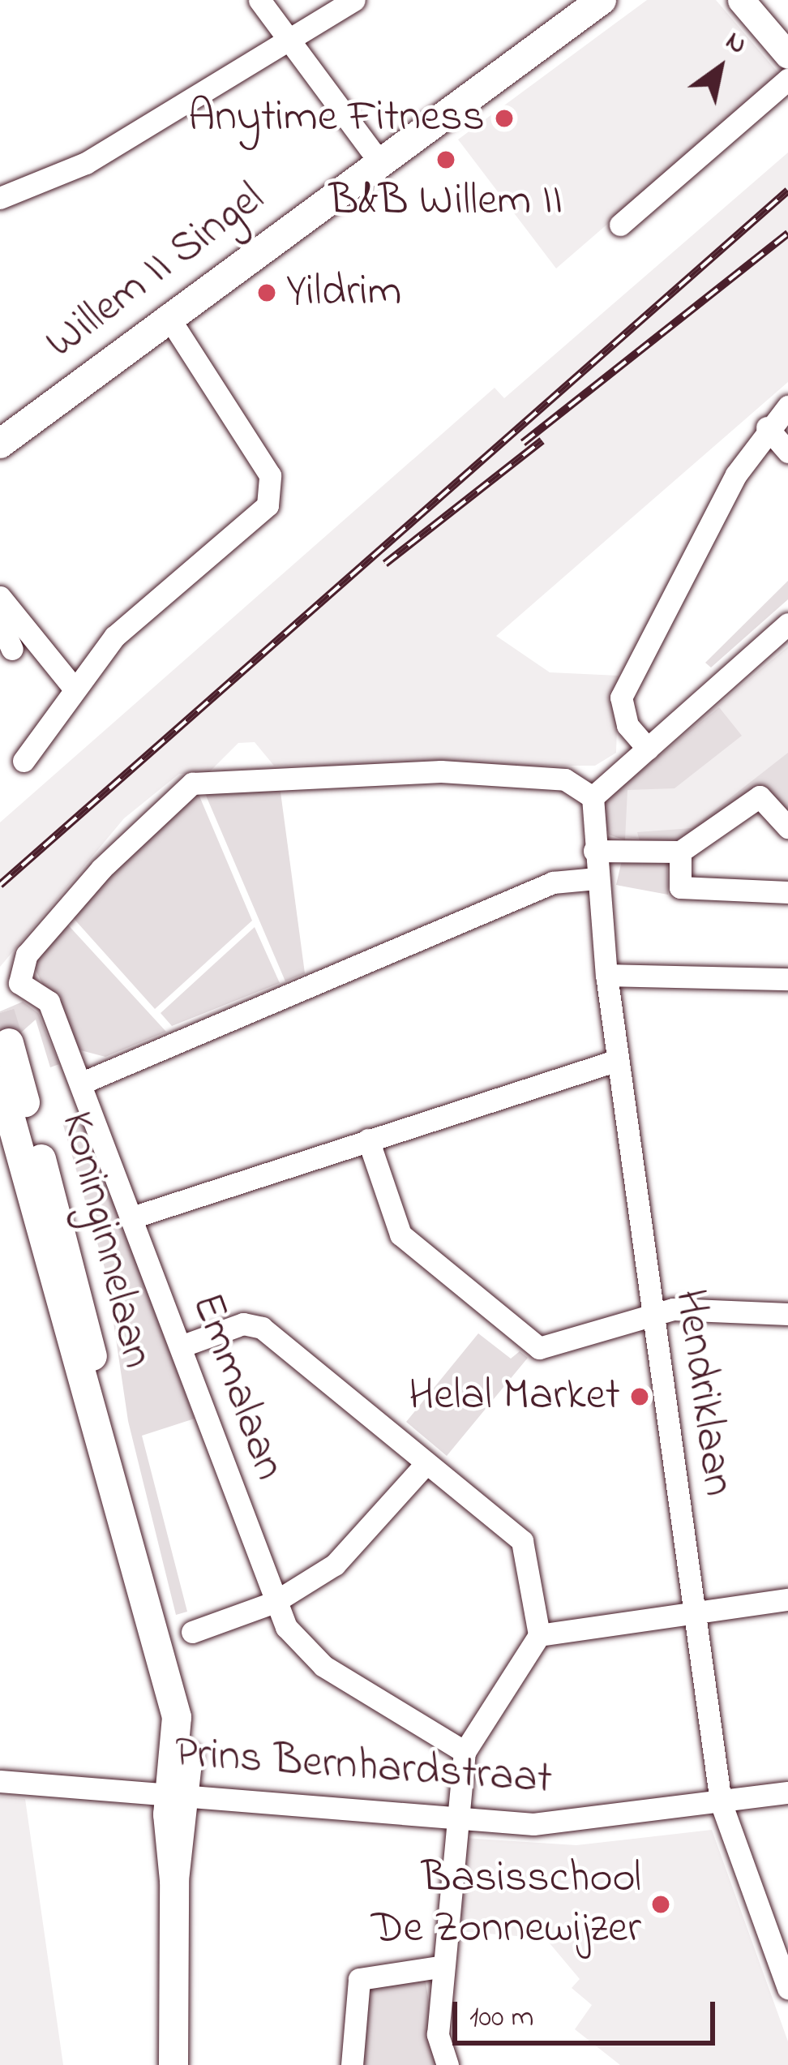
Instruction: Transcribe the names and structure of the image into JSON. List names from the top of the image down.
{
  "streets": {
    "main road": ["Willem II Singel", "Koninginnelaan"],
    "street": ["Emmalaan", "Hendriklaan", "Prins Bernhardstraat"]
  },
  "crossings": [
    ["Koninginnelaan", "Prins Bernhardstraat"],
    ["Hendriklaan", "Prins Bernhardstraat"]
  ],
  "places": [
    "Anytime Fitness",
    "B&B Willem II",
    "Yildrim",
    "Helal Market",
    "Basisschool De Zonnewijzer"
  ],
  "scale_bar": "100 m",
  "north": "top right"
}
